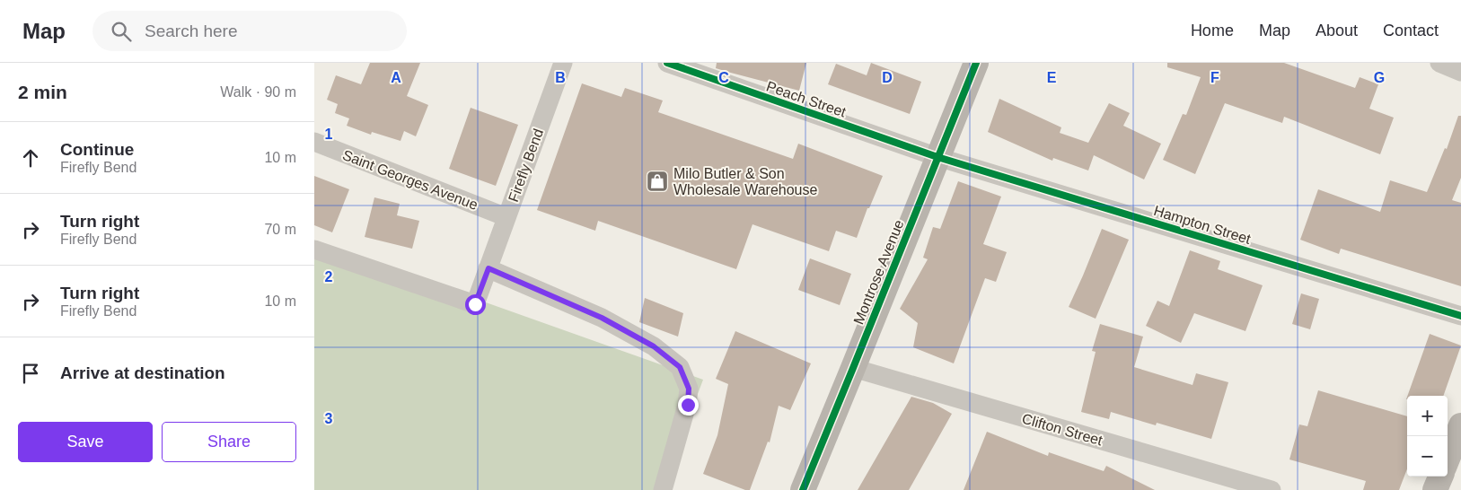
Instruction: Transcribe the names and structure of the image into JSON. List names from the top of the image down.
{
  "streets": {
    "street": [
      "Peach Street",
      "Firefly Bend",
      "Saint Georges Avenue",
      "Hampton Street",
      "Montrose Avenue",
      "Clifton Street"
    ]
  },
  "crossings": [
    ["Peach Street", "Hampton Street"],
    ["Peach Street", "Montrose Avenue"],
    ["Firefly Bend", "Saint Georges Avenue"],
    ["Hampton Street", "Montrose Avenue"],
    ["Montrose Avenue", "Clifton Street"]
  ],
  "places": {
    "shop": ["Milo Butler & Son Wholesale Warehouse"]
  },
  "page": {
    "header": "Map",
    "search": "Search here",
    "nav": [
      "Home",
      "Map",
      "About",
      "Contact"
    ],
    "heading": ["2 min", "Walk · 90 m"],
    "list": [
      ["Continue", "Firefly Bend", "10 m"],
      ["Turn right", "Firefly Bend", "70 m"],
      ["Turn right", "Firefly Bend", "10 m"],
      "Arrive at destination"
    ],
    "map_buttons": ["+", "−"],
    "buttons": ["Save", "Share"]
  },
  "grid": {
    "columns": [
      "A",
      "B",
      "C",
      "D",
      "E",
      "F",
      "G"
    ],
    "rows": ["1", "2", "3"]
  }
}
